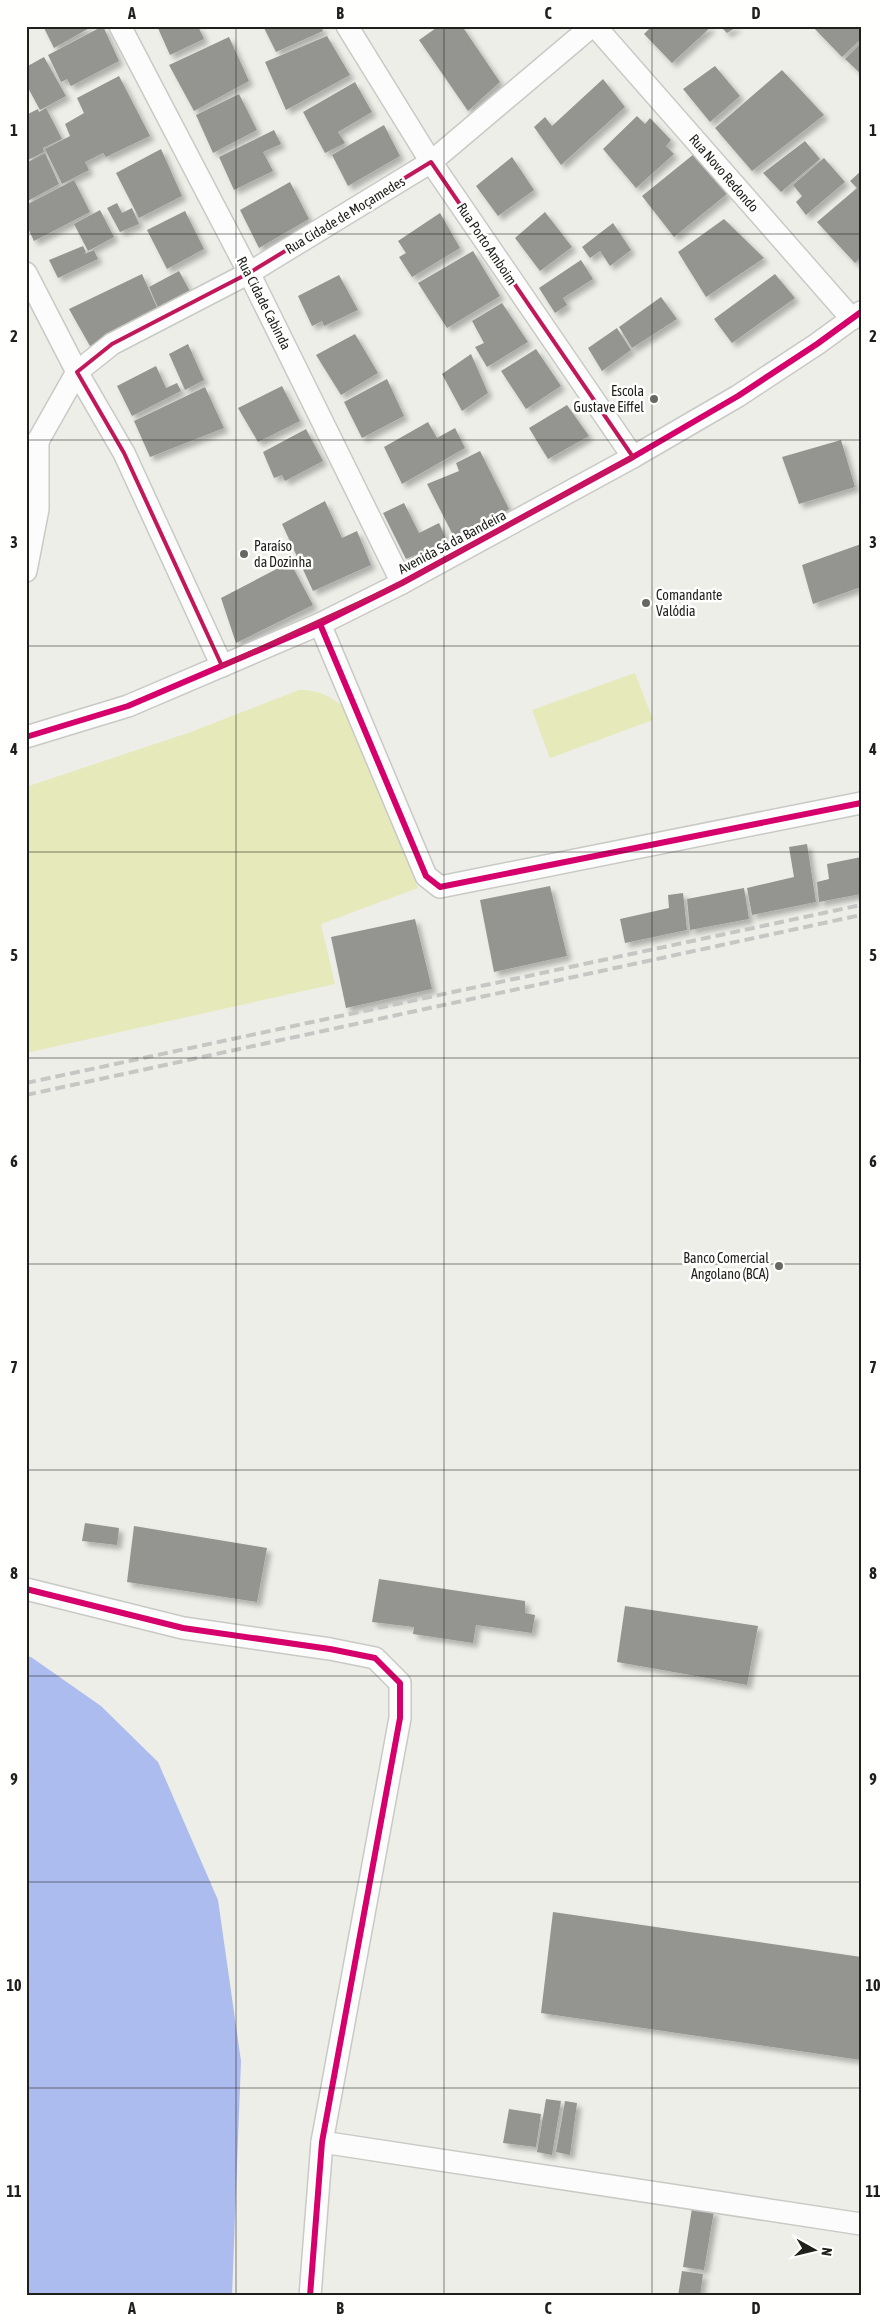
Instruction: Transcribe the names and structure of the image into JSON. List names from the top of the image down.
{
  "streets": {
    "street": [
      "Rua Novo Redondo",
      "Rua Cidade de Moçamedes",
      "Rua Porto Amboim",
      "Rua Cidade Cabinda",
      "Avenida Sá da Bandeira"
    ]
  },
  "crossings": [
    ["Rua Novo Redondo", "Rua Cidade de Moçamedes"],
    ["Rua Novo Redondo", "Avenida Sá da Bandeira"],
    ["Rua Cidade de Moçamedes", "Rua Porto Amboim"],
    ["Rua Cidade de Moçamedes", "Rua Cidade Cabinda"],
    ["Rua Porto Amboim", "Avenida Sá da Bandeira"],
    ["Rua Cidade Cabinda", "Avenida Sá da Bandeira"]
  ],
  "places": [
    "Escola Gustave Eiffel",
    "Paraíso da Dozinha",
    "Comandante Valódia",
    "Banco Comercial Angolano (BCA)"
  ],
  "north": "right",
  "grid": {
    "columns": [
      "A",
      "B",
      "C",
      "D"
    ],
    "rows": [
      "1",
      "2",
      "3",
      "4",
      "5",
      "6",
      "7",
      "8",
      "9",
      "10",
      "11"
    ]
  }
}
